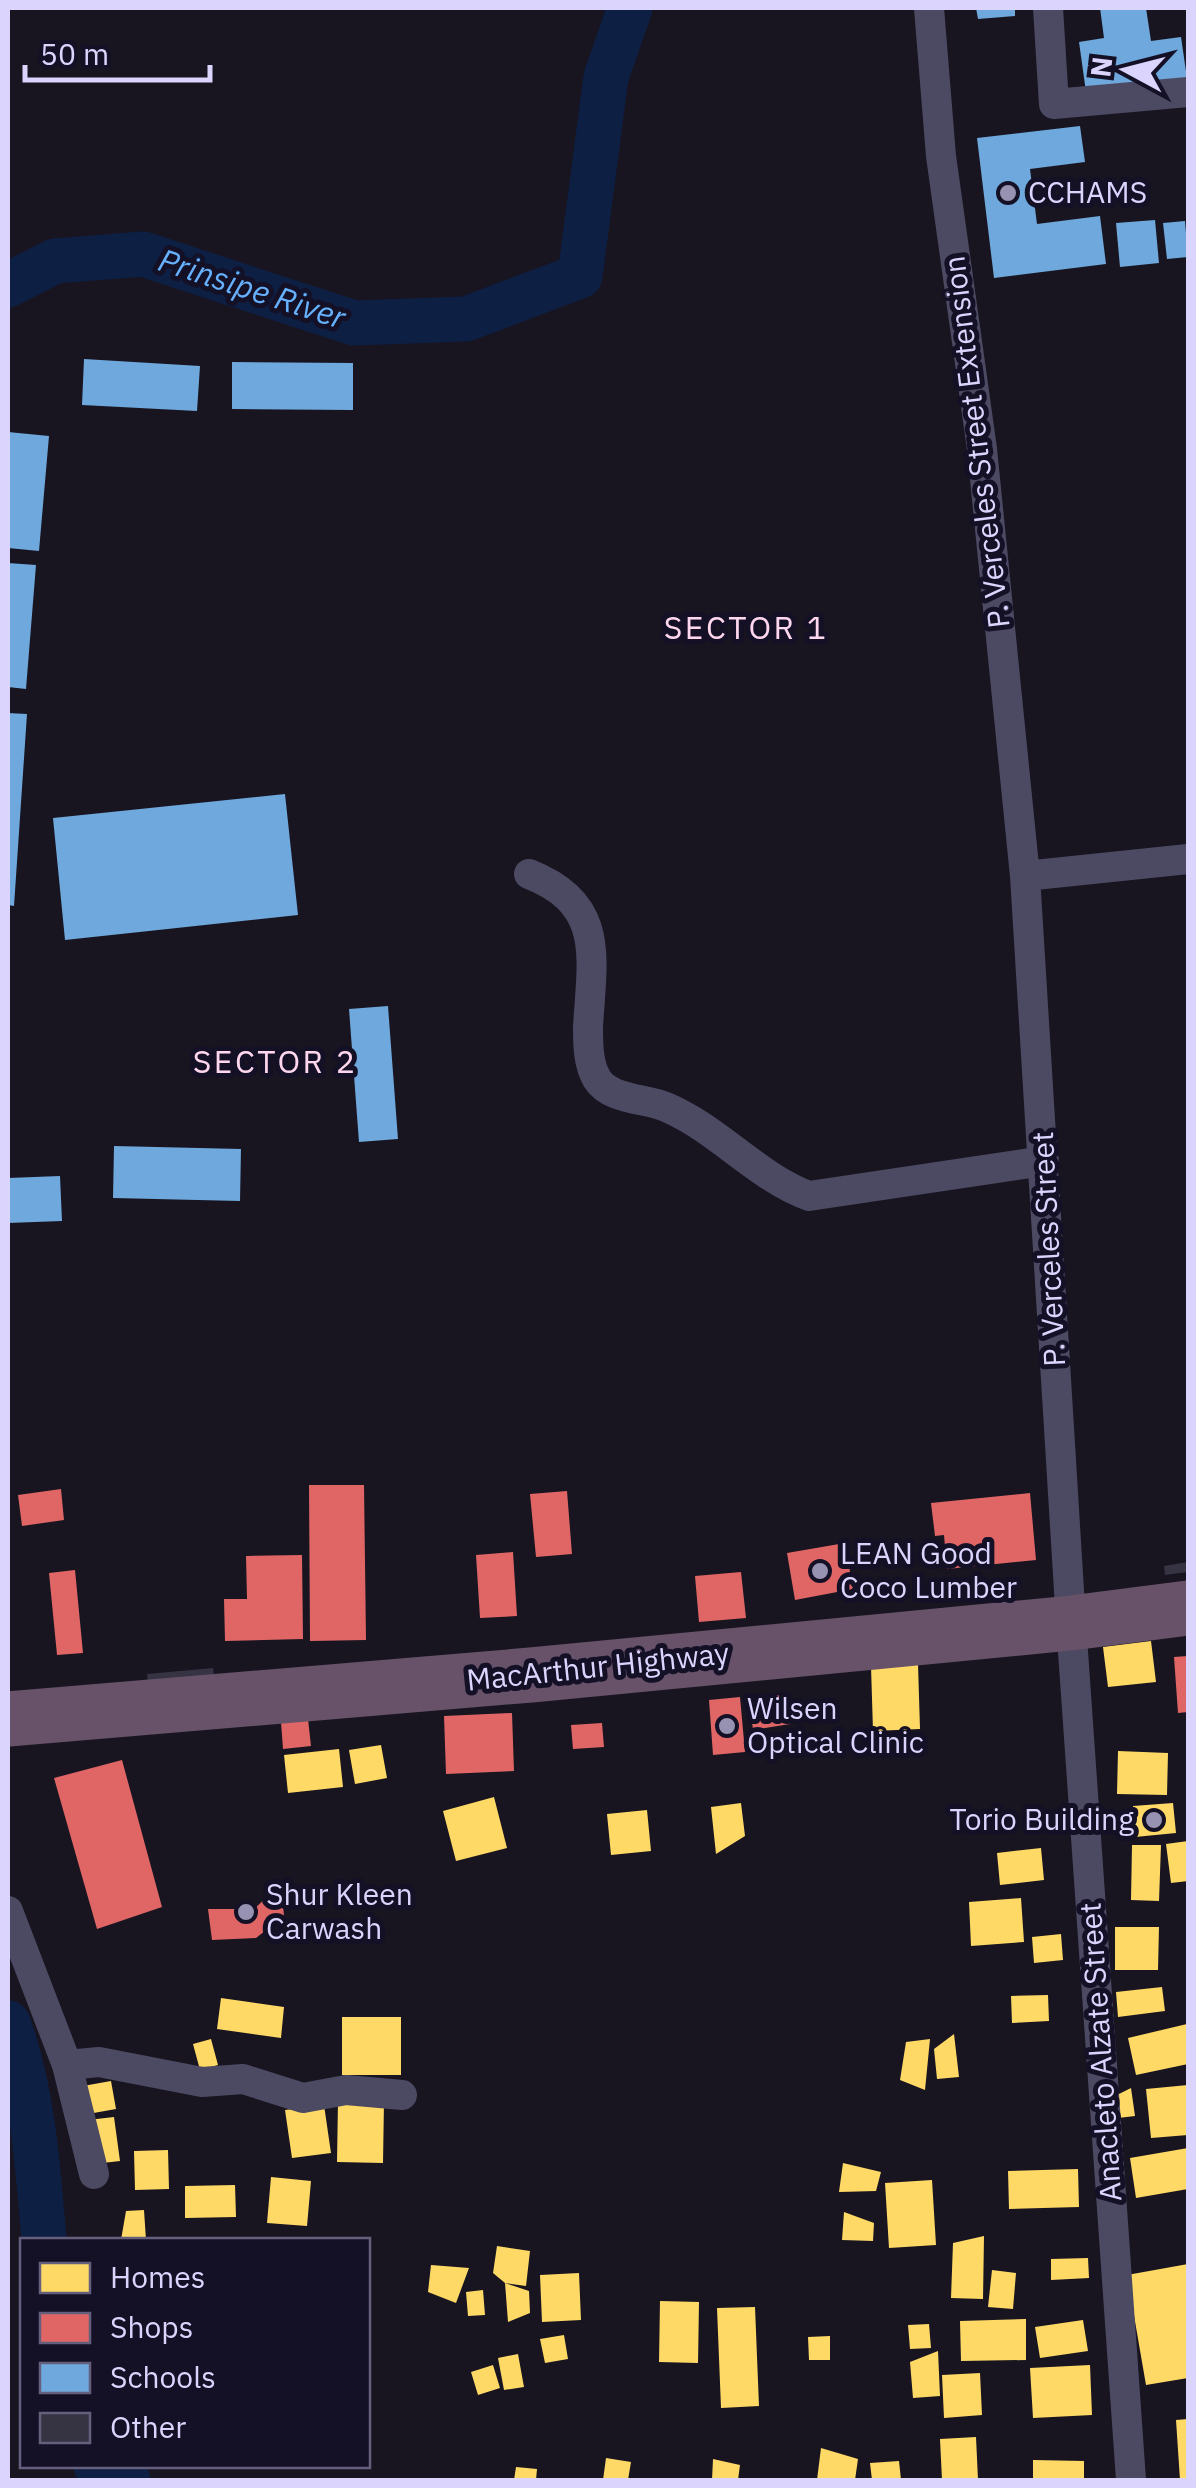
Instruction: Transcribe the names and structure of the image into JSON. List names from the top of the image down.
{
  "streets": {
    "highway": ["MacArthur Highway"],
    "street": ["P. Verceles Street Extension", "P. Verceles Street", "Anacleto Alzate Street"]
  },
  "crossings": [
    ["P. Verceles Street Extension", "P. Verceles Street"],
    ["P. Verceles Street", "MacArthur Highway"],
    ["P. Verceles Street", "Anacleto Alzate Street"],
    ["MacArthur Highway", "Anacleto Alzate Street"]
  ],
  "districts": ["SECTOR 1", "SECTOR 2"],
  "water": ["Prinsipe River"],
  "places": [
    "CCHAMS",
    "LEAN Good Coco Lumber",
    "Wilsen Optical Clinic",
    "Torio Building",
    "Shur Kleen Carwash"
  ],
  "legend": [
    "Homes",
    "Shops",
    "Schools",
    "Other"
  ],
  "scale_bar": "50 m",
  "north": "left"
}
